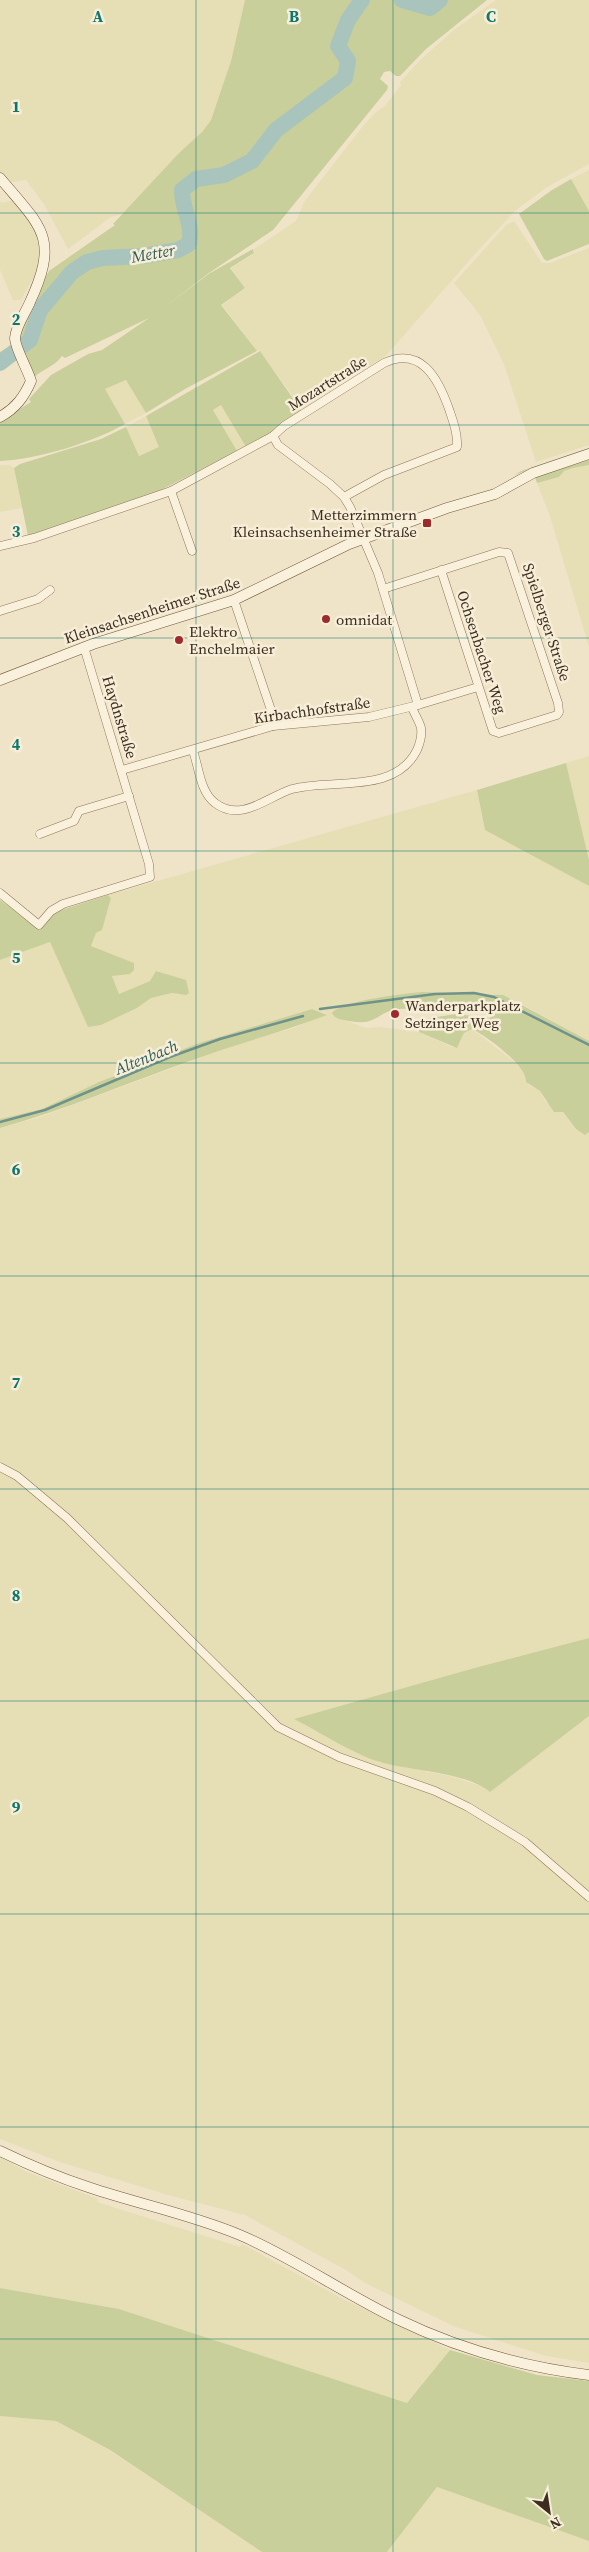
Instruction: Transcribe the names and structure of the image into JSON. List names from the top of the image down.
{
  "streets": {
    "main road": ["Kleinsachsenheimer Straße"],
    "street": [
      "Mozartstraße",
      "Spielberger Straße",
      "Ochsenbacher Weg",
      "Kirbachhofstraße",
      "Haydnstraße"
    ]
  },
  "crossings": [
    ["Kleinsachsenheimer Straße", "Haydnstraße"],
    ["Spielberger Straße", "Ochsenbacher Weg"],
    ["Ochsenbacher Weg", "Kirbachhofstraße"],
    ["Kirbachhofstraße", "Haydnstraße"]
  ],
  "water": ["Metter", "Altenbach"],
  "places": {
    "transit": ["Metterzimmern Kleinsachsenheimer Straße"],
    "other": ["omnidat", "Elektro Enchelmaier", "Wanderparkplatz Setzinger Weg"]
  },
  "north": "bottom right",
  "grid": {
    "columns": ["A", "B", "C"],
    "rows": [
      "1",
      "2",
      "3",
      "4",
      "5",
      "6",
      "7",
      "8",
      "9"
    ]
  }
}
